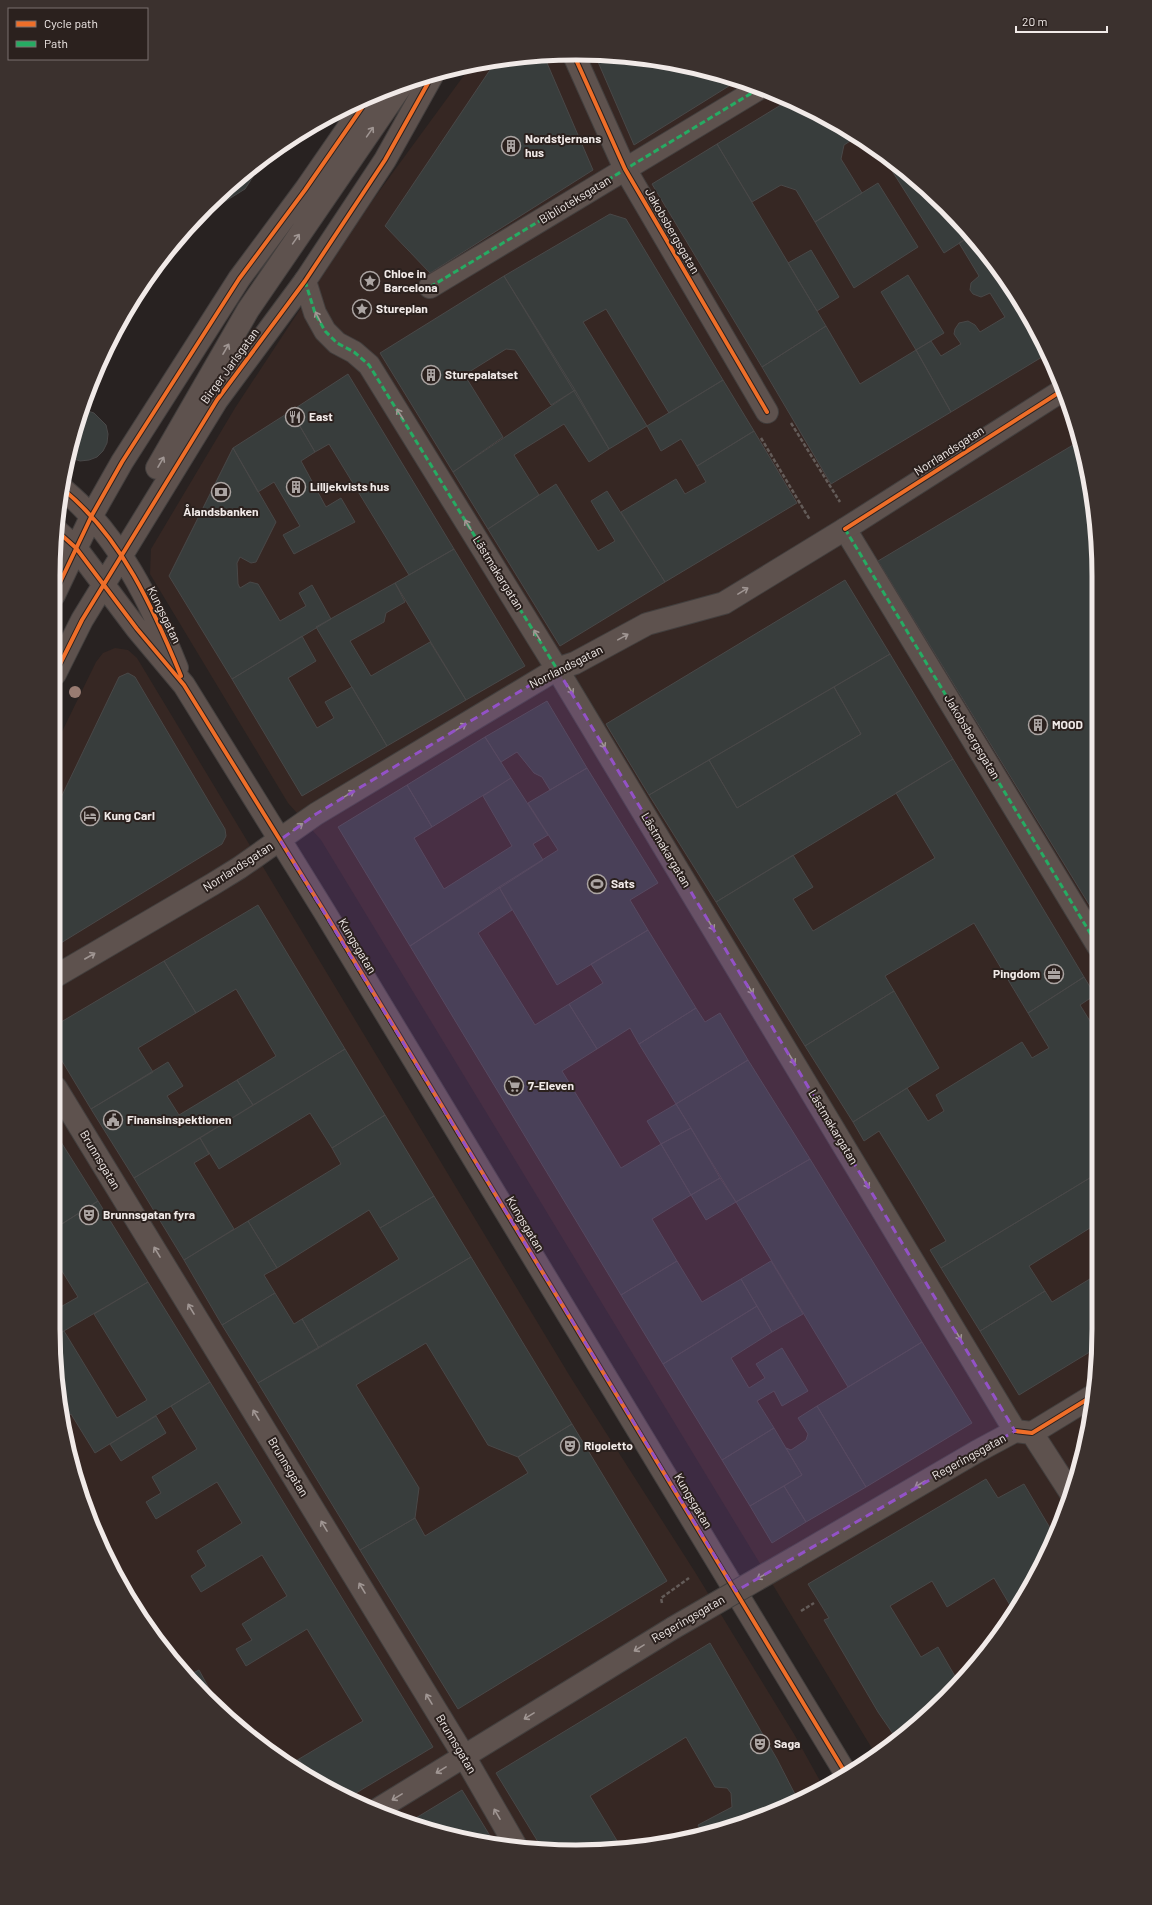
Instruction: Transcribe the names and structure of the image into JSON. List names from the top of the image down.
{
  "streets": {
    "street": [
      "Biblioteksgatan",
      "Jakobsbergsgatan",
      "Birger Jarlsgatan",
      "Norrlandsgatan",
      "Lästmakargatan",
      "Kungsgatan",
      "Brunnsgatan",
      "Regeringsgatan"
    ]
  },
  "crossings": [
    ["Biblioteksgatan", "Jakobsbergsgatan"],
    ["Jakobsbergsgatan", "Norrlandsgatan"],
    ["Birger Jarlsgatan", "Lästmakargatan"],
    ["Birger Jarlsgatan", "Kungsgatan"],
    ["Norrlandsgatan", "Lästmakargatan"],
    ["Norrlandsgatan", "Kungsgatan"],
    ["Lästmakargatan", "Regeringsgatan"],
    ["Brunnsgatan", "Regeringsgatan"]
  ],
  "one_way": ["Norrlandsgatan", "Brunnsgatan", "Regeringsgatan"],
  "places": {
    "building": [
      "Nordstjernans hus",
      "Sturepalatset",
      "Lilljekvists hus",
      "MOOD"
    ],
    "place": ["Chloe in Barcelona", "Stureplan"],
    "restaurant": ["East"],
    "bank": ["Ålandsbanken"],
    "hotel": ["Kung Carl"],
    "sports": ["Sats"],
    "office": ["Pingdom"],
    "supermarket": ["7-Eleven"],
    "public building": ["Finansinspektionen"],
    "theatre": ["Brunnsgatan fyra", "Rigoletto", "Saga"]
  },
  "legend": ["Cycle path", "Path"],
  "scale_bar": "20 m"
}
